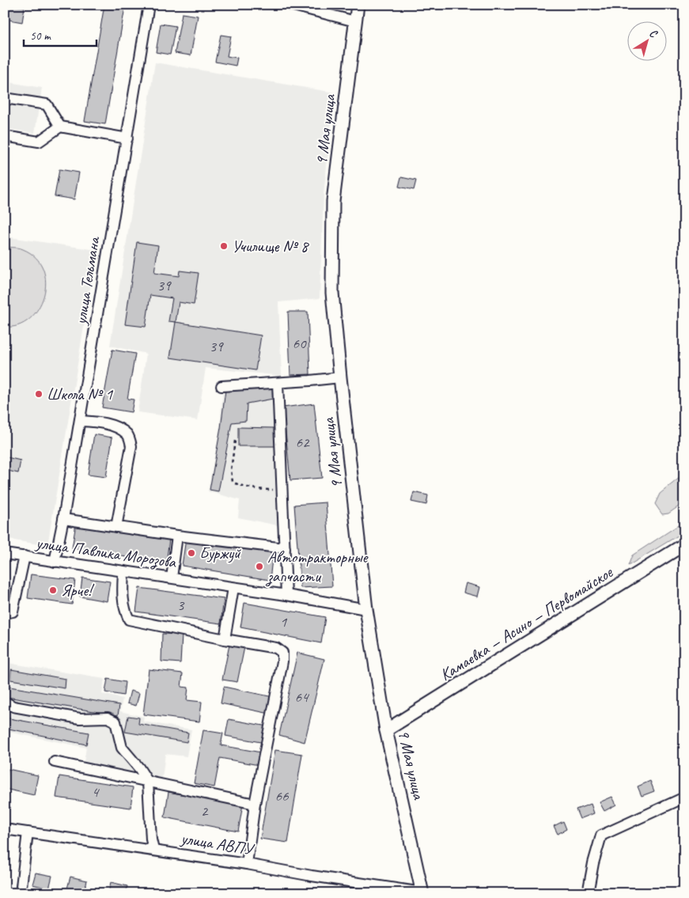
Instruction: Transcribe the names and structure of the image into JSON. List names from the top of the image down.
{
  "streets": {
    "main road": ["9 Мая улица", "Камаевка — Асино — Первомайское"],
    "street": ["улица Тельмана", "улица Павлика Морозова", "улица АВПУ"]
  },
  "crossings": [
    ["9 Мая улица", "улица Павлика Морозова"],
    ["9 Мая улица", "Камаевка — Асино — Первомайское"],
    ["9 Мая улица", "улица АВПУ"],
    ["улица Тельмана", "улица Павлика Морозова"]
  ],
  "places": [
    "Училище № 8",
    "Школа № 1",
    "Буржуй",
    "Автотракторные запчасти",
    "Ярче!"
  ],
  "house_numbers": [
    "39",
    "60",
    "39",
    "62",
    "3",
    "1",
    "64",
    "4",
    "66",
    "2"
  ],
  "scale_bar": "50 m",
  "north": "top right"
}
